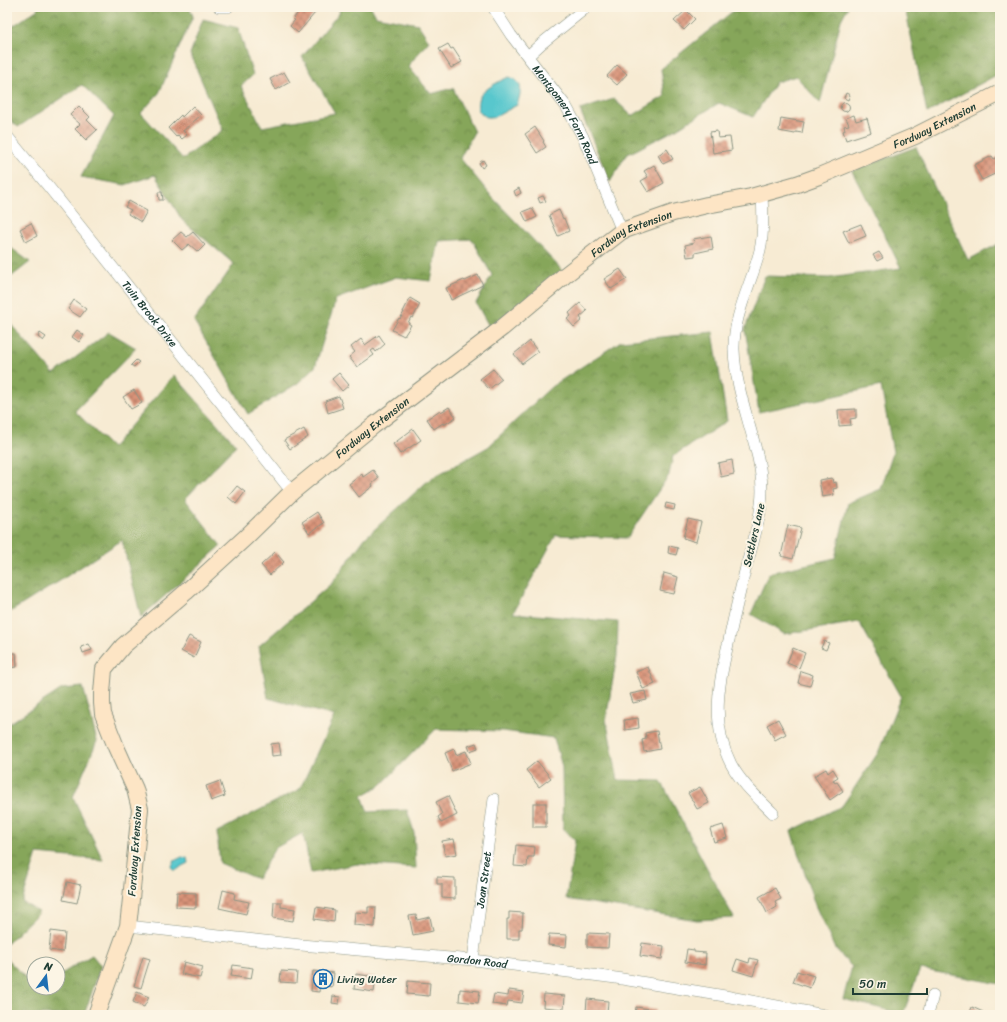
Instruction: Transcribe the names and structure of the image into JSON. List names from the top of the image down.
{
  "streets": {
    "street": [
      "Montgomery Farm Road",
      "Fordway Extension",
      "Twin Brook Drive",
      "Settlers Lane",
      "Joan Street",
      "Gordon Road"
    ]
  },
  "crossings": [
    ["Montgomery Farm Road", "Fordway Extension"],
    ["Fordway Extension", "Twin Brook Drive"],
    ["Fordway Extension", "Settlers Lane"],
    ["Fordway Extension", "Gordon Road"],
    ["Joan Street", "Gordon Road"]
  ],
  "places": {
    "building": ["Living Water"]
  },
  "scale_bar": "50 m",
  "north": "top"
}
